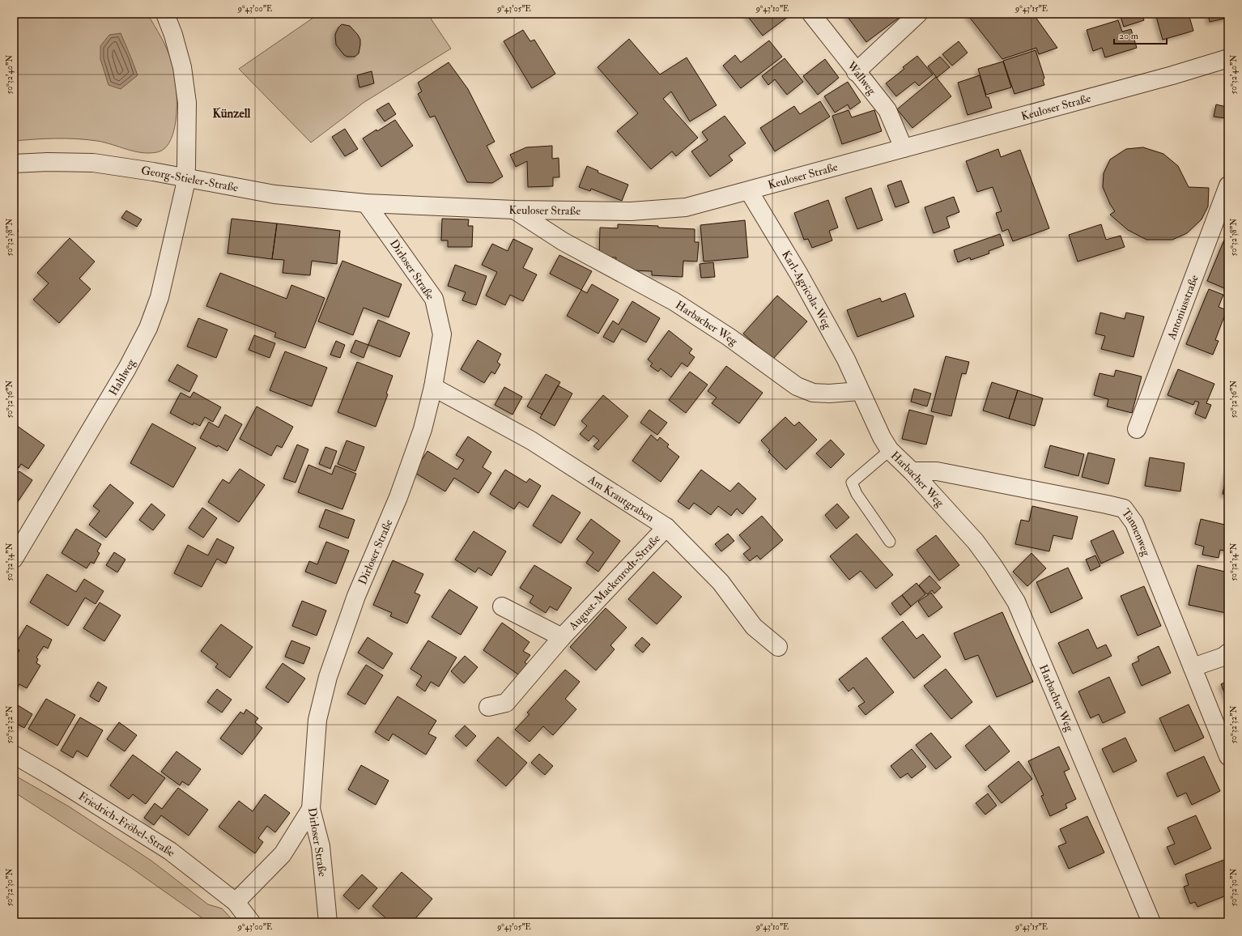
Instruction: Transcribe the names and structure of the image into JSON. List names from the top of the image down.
{
  "streets": {
    "street": [
      "Wallweg",
      "Keuloser Straße",
      "Georg-Stieler-Straße",
      "Dirloser Straße",
      "Karl-Agricola-Weg",
      "Antoniusstraße",
      "Harbacher Weg",
      "Hahlweg",
      "Am Krautgraben",
      "Tannenweg",
      "August-Mackenrodt-Straße",
      "Friedrich-Fröbel-Straße"
    ]
  },
  "crossings": [
    ["Wallweg", "Keuloser Straße"],
    ["Keuloser Straße", "Georg-Stieler-Straße"],
    ["Keuloser Straße", "Dirloser Straße"],
    ["Keuloser Straße", "Karl-Agricola-Weg"],
    ["Keuloser Straße", "Harbacher Weg"],
    ["Georg-Stieler-Straße", "Dirloser Straße"],
    ["Georg-Stieler-Straße", "Hahlweg"],
    ["Dirloser Straße", "Am Krautgraben"],
    ["Karl-Agricola-Weg", "Harbacher Weg"],
    ["Harbacher Weg", "Tannenweg"],
    ["Am Krautgraben", "August-Mackenrodt-Straße"]
  ],
  "districts": ["Künzell"],
  "scale_bar": "20 m",
  "coordinates": [
    "9°43'00\"E",
    "9°43'05\"E",
    "9°43'10\"E",
    "9°43'15\"E",
    "50°32'40\"N",
    "50°32'38\"N",
    "50°32'36\"N",
    "50°32'34\"N",
    "50°32'32\"N",
    "50°32'30\"N"
  ]
}
